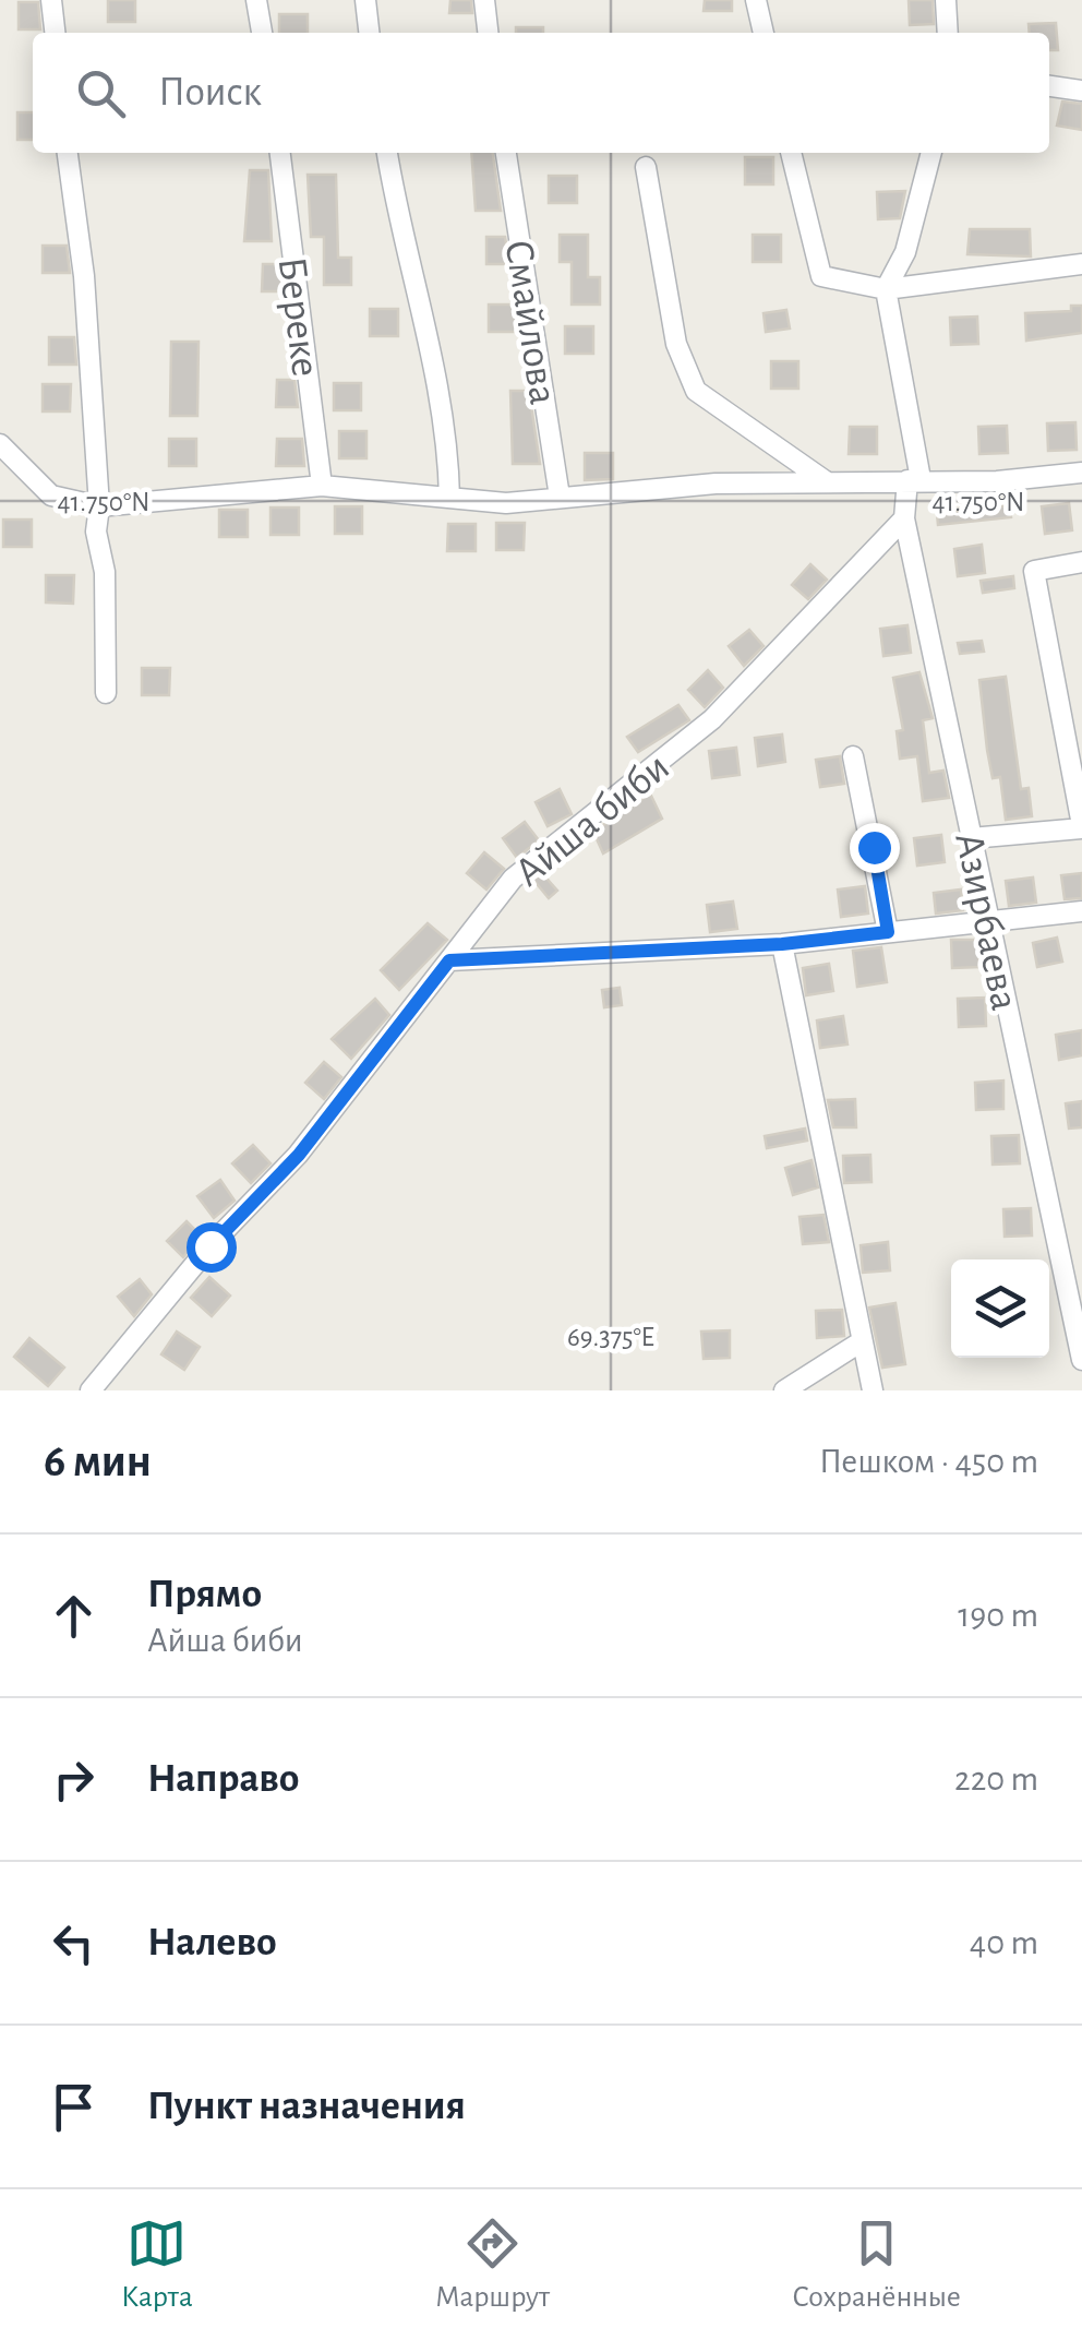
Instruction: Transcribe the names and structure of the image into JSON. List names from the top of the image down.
{
  "streets": {
    "street": [
      "Береке",
      "Смайлова",
      "Айша биби",
      "Азирбаева"
    ]
  },
  "crossings": [
    ["Айша биби", "Азирбаева"]
  ],
  "page": {
    "search": "Поиск",
    "heading": ["6 мин", "Пешком · 450 m"],
    "list": [
      ["Прямо", "Айша биби", "190 m"],
      ["Направо", "220 m"],
      ["Налево", "40 m"],
      "Пункт назначения"
    ],
    "nav": ["Карта", "Маршрут", "Сохранённые"]
  },
  "coordinates": ["41.750°N", "69.375°E"]
}
